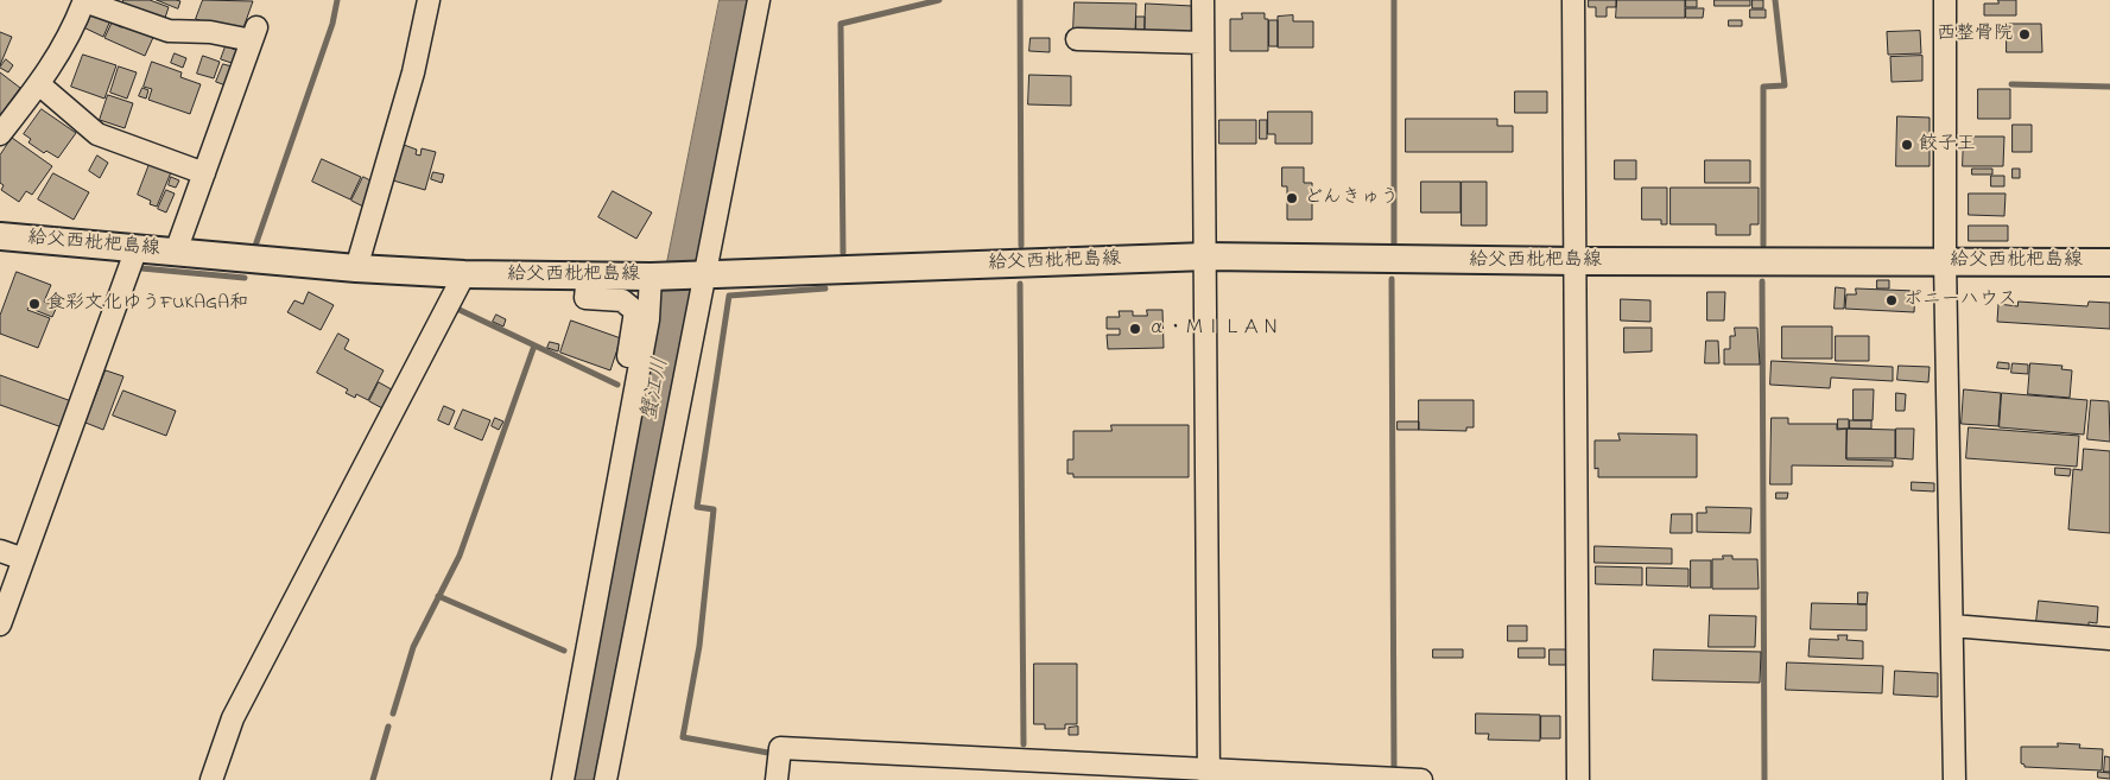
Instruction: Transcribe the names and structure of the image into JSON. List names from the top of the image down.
{
  "streets": {
    "main road": ["給父西枇杷島線"]
  },
  "water": ["蟹江川"],
  "places": [
    "西整骨院",
    "餃子王",
    "どんきゅう",
    "ポニーハウス",
    "食彩文化ゆうFUKAGA和",
    "α・ＭＩＬＡＮ"
  ]
}
